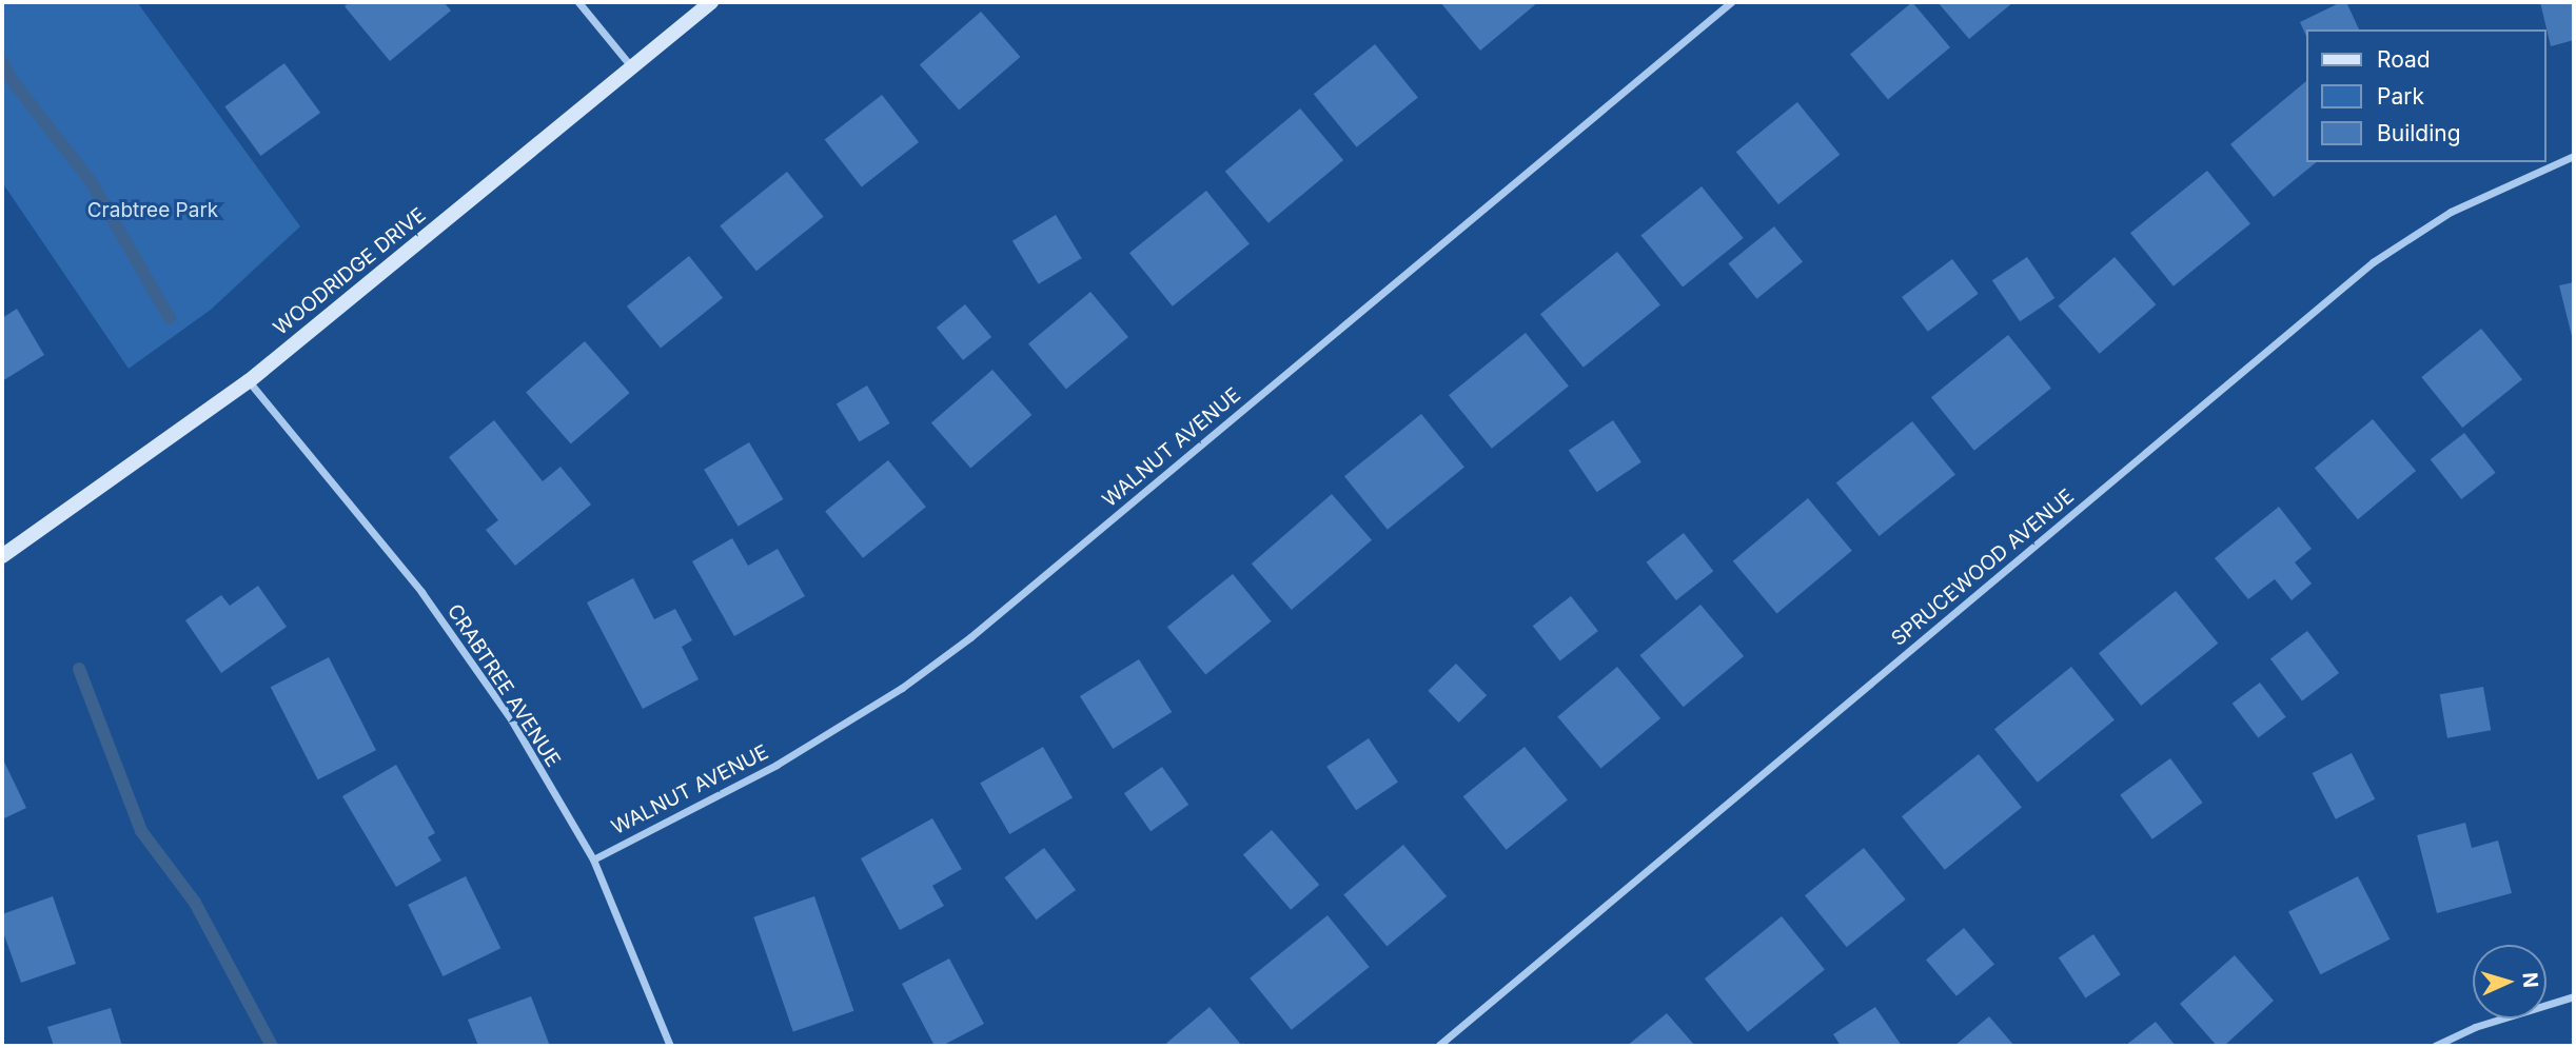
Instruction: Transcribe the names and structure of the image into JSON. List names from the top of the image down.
{
  "streets": {
    "street": [
      "WOODRIDGE DRIVE",
      "WALNUT AVENUE",
      "SPRUCEWOOD AVENUE",
      "CRABTREE AVENUE"
    ]
  },
  "crossings": [
    ["WOODRIDGE DRIVE", "CRABTREE AVENUE"],
    ["WALNUT AVENUE", "CRABTREE AVENUE"]
  ],
  "parks": ["Crabtree Park"],
  "legend": ["Road", "Park", "Building"],
  "north": "right"
}
